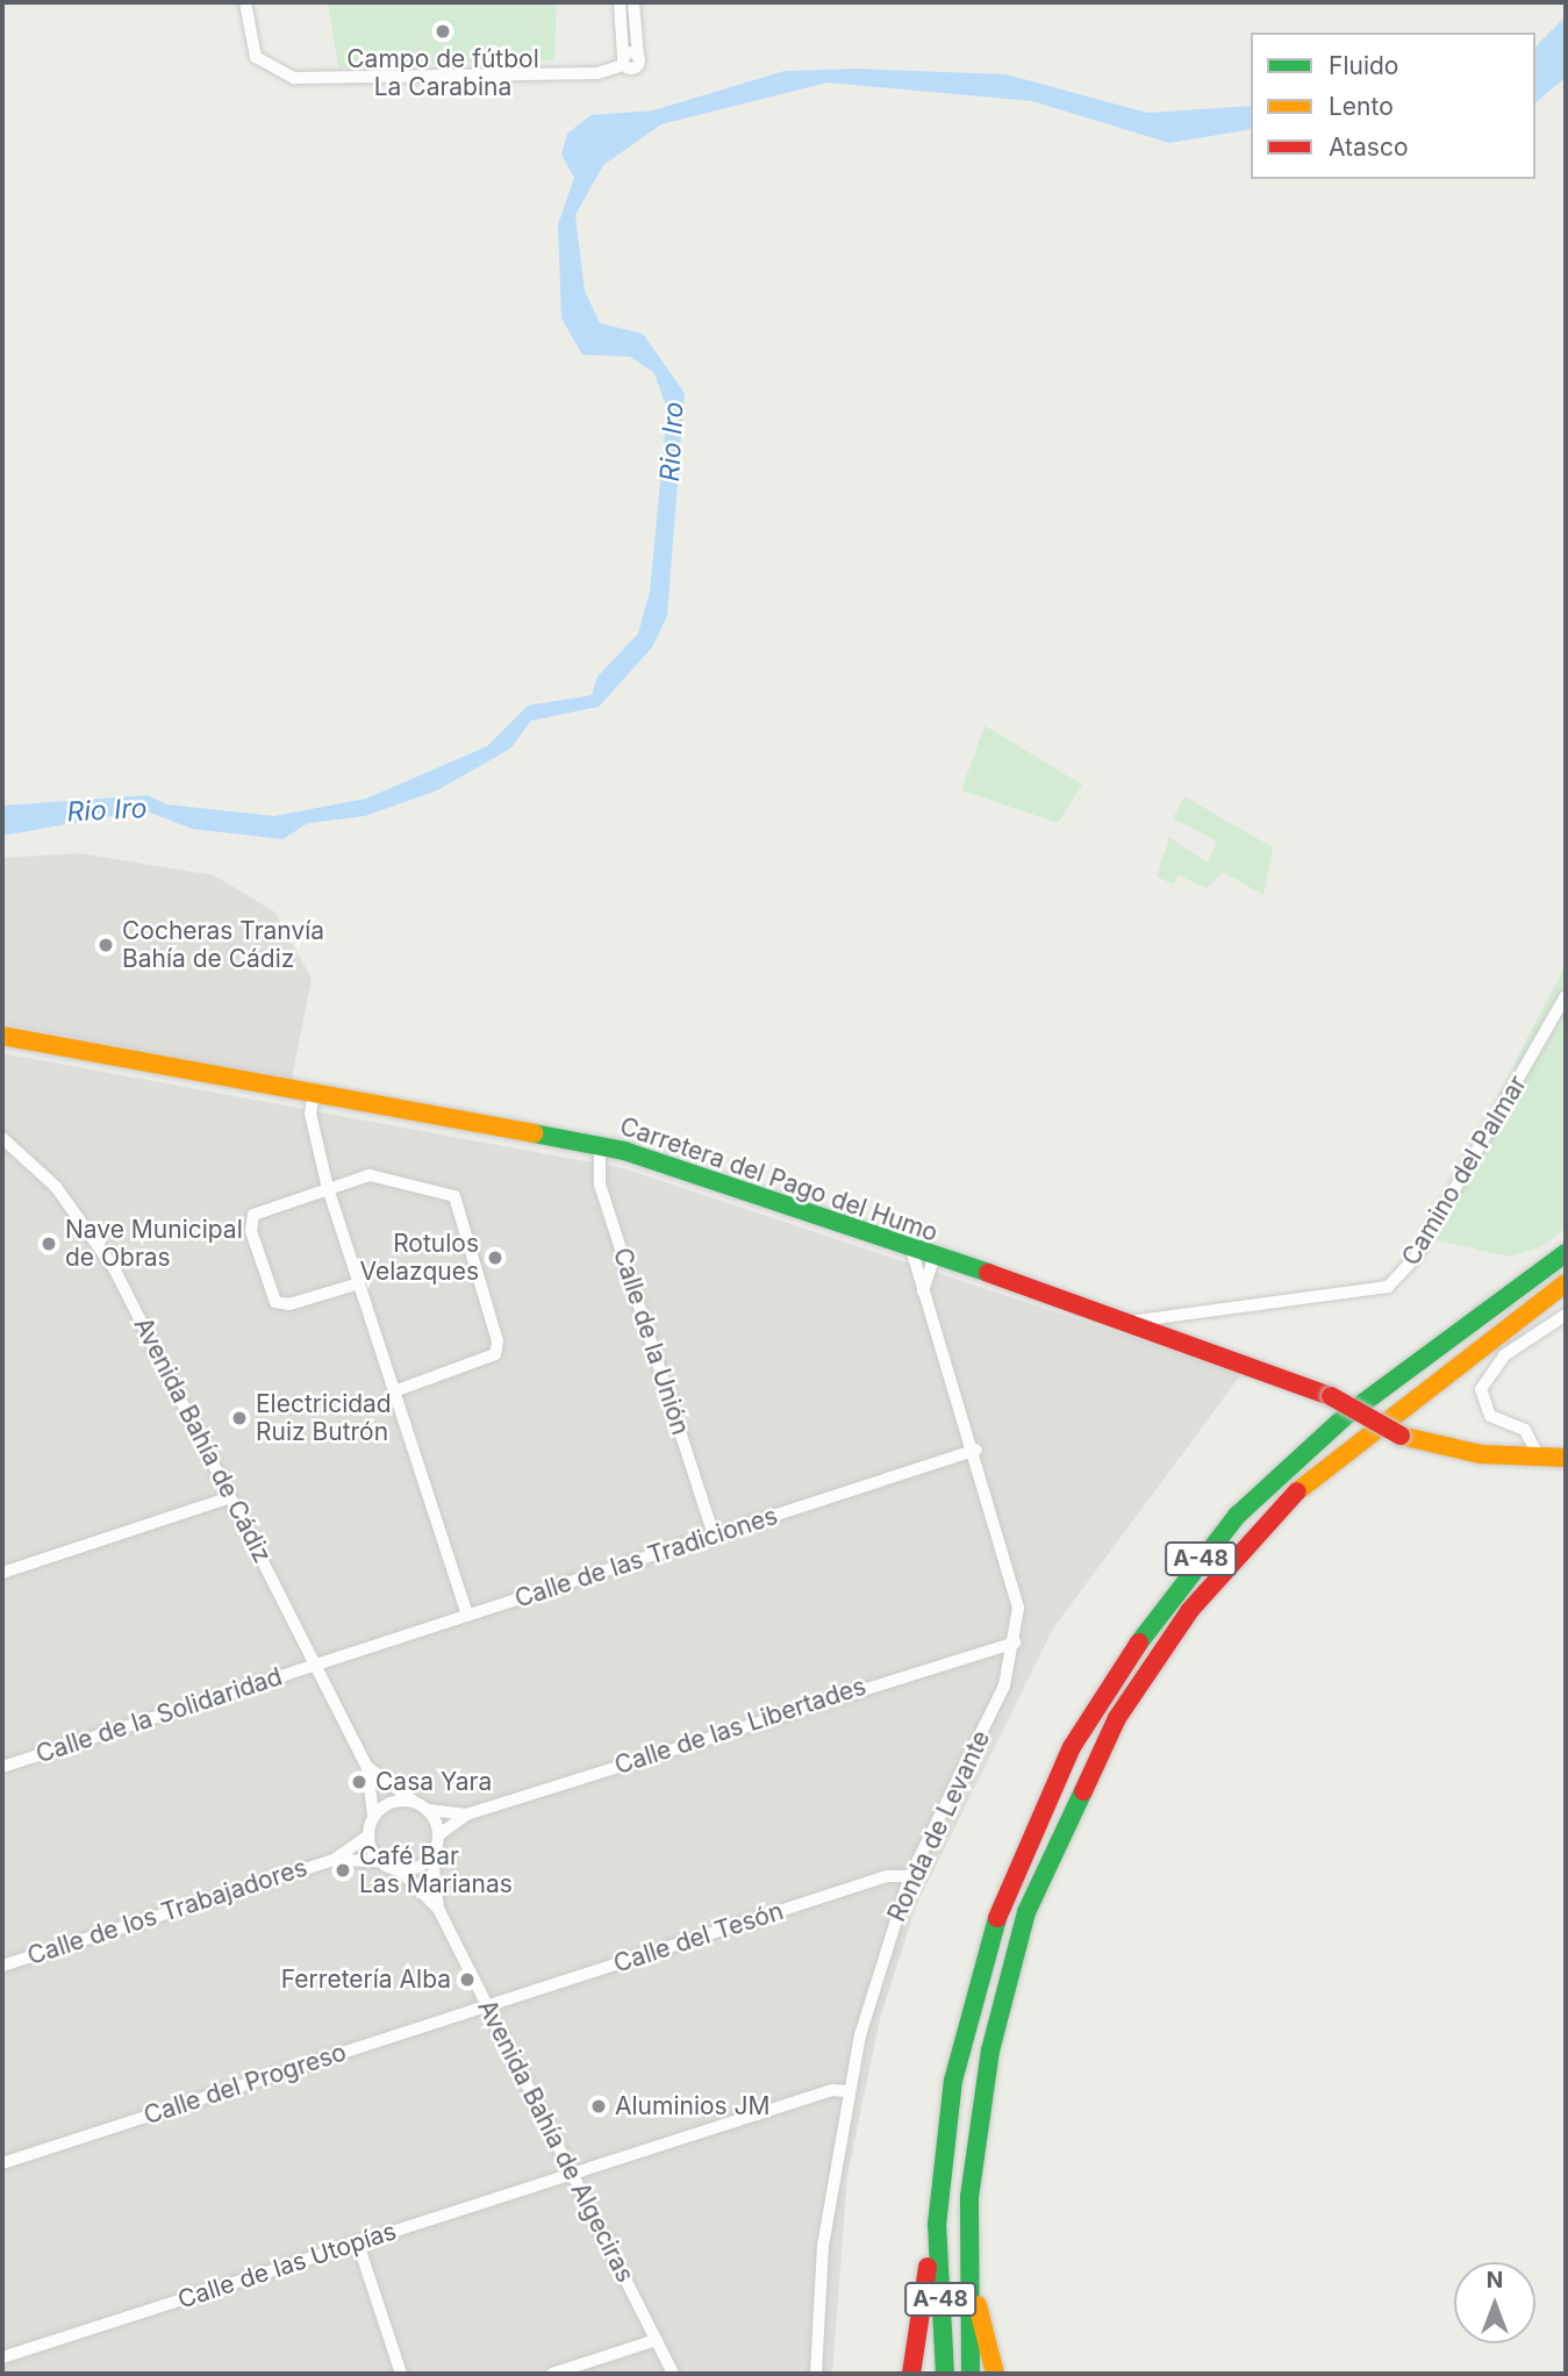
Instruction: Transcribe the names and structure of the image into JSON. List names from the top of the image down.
{
  "streets": {
    "main road": ["Carretera del Pago del Humo", "A-48"],
    "street": [
      "Camino del Palmar",
      "Calle de la Unión",
      "Avenida Bahía de Cádiz",
      "Calle de las Tradiciones",
      "Calle de la Solidaridad",
      "Calle de las Libertades",
      "Ronda de Levante",
      "Calle de los Trabajadores",
      "Calle del Tesón",
      "Calle del Progreso",
      "Avenida Bahía de Algeciras",
      "Calle de las Utopías"
    ]
  },
  "crossings": [
    ["Camino del Palmar", "Carretera del Pago del Humo"],
    ["Carretera del Pago del Humo", "Calle de la Unión"],
    ["Carretera del Pago del Humo", "Ronda de Levante"],
    ["Calle de la Unión", "Calle de las Tradiciones"],
    ["Avenida Bahía de Cádiz", "Calle de las Tradiciones"],
    ["Avenida Bahía de Cádiz", "Calle de la Solidaridad"],
    ["Avenida Bahía de Cádiz", "Calle de las Libertades"],
    ["Avenida Bahía de Cádiz", "Calle de los Trabajadores"],
    ["Avenida Bahía de Cádiz", "Avenida Bahía de Algeciras"],
    ["Calle de las Tradiciones", "Calle de la Solidaridad"],
    ["Calle de las Tradiciones", "Ronda de Levante"],
    ["Calle de las Libertades", "Ronda de Levante"],
    ["Calle de las Libertades", "Calle de los Trabajadores"],
    ["Calle de las Libertades", "Avenida Bahía de Algeciras"],
    ["Ronda de Levante", "Calle del Tesón"],
    ["Ronda de Levante", "Calle de las Utopías"],
    ["Calle de los Trabajadores", "Avenida Bahía de Algeciras"],
    ["Calle del Tesón", "Calle del Progreso"],
    ["Calle del Tesón", "Avenida Bahía de Algeciras"],
    ["Calle del Progreso", "Avenida Bahía de Algeciras"],
    ["Avenida Bahía de Algeciras", "Calle de las Utopías"]
  ],
  "water": ["Rio Iro"],
  "places": [
    "Campo de fútbol La Carabina",
    "Cocheras Tranvía Bahía de Cádiz",
    "Nave Municipal de Obras",
    "Rotulos Velazques",
    "Electricidad Ruiz Butrón",
    "Casa Yara",
    "Café Bar Las Marianas",
    "Ferretería Alba",
    "Aluminios JM"
  ],
  "legend": ["Fluido", "Lento", "Atasco"],
  "north": "top"
}
